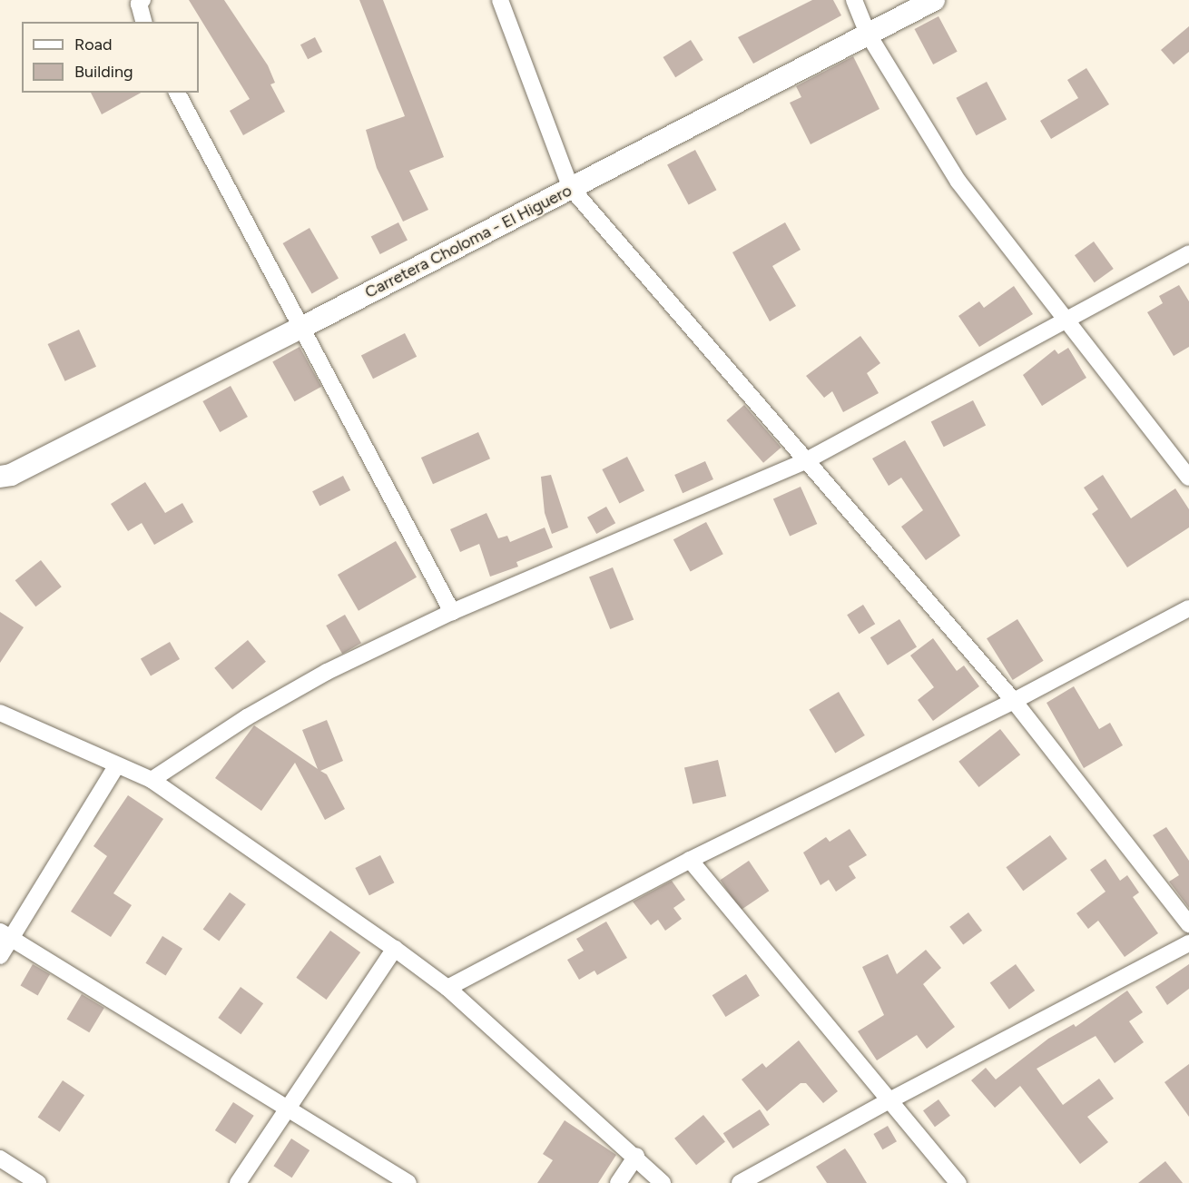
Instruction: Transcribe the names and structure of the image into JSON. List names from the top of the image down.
{
  "streets": {
    "street": ["Carretera Choloma - El Higuero"]
  },
  "legend": ["Road", "Building"]
}
